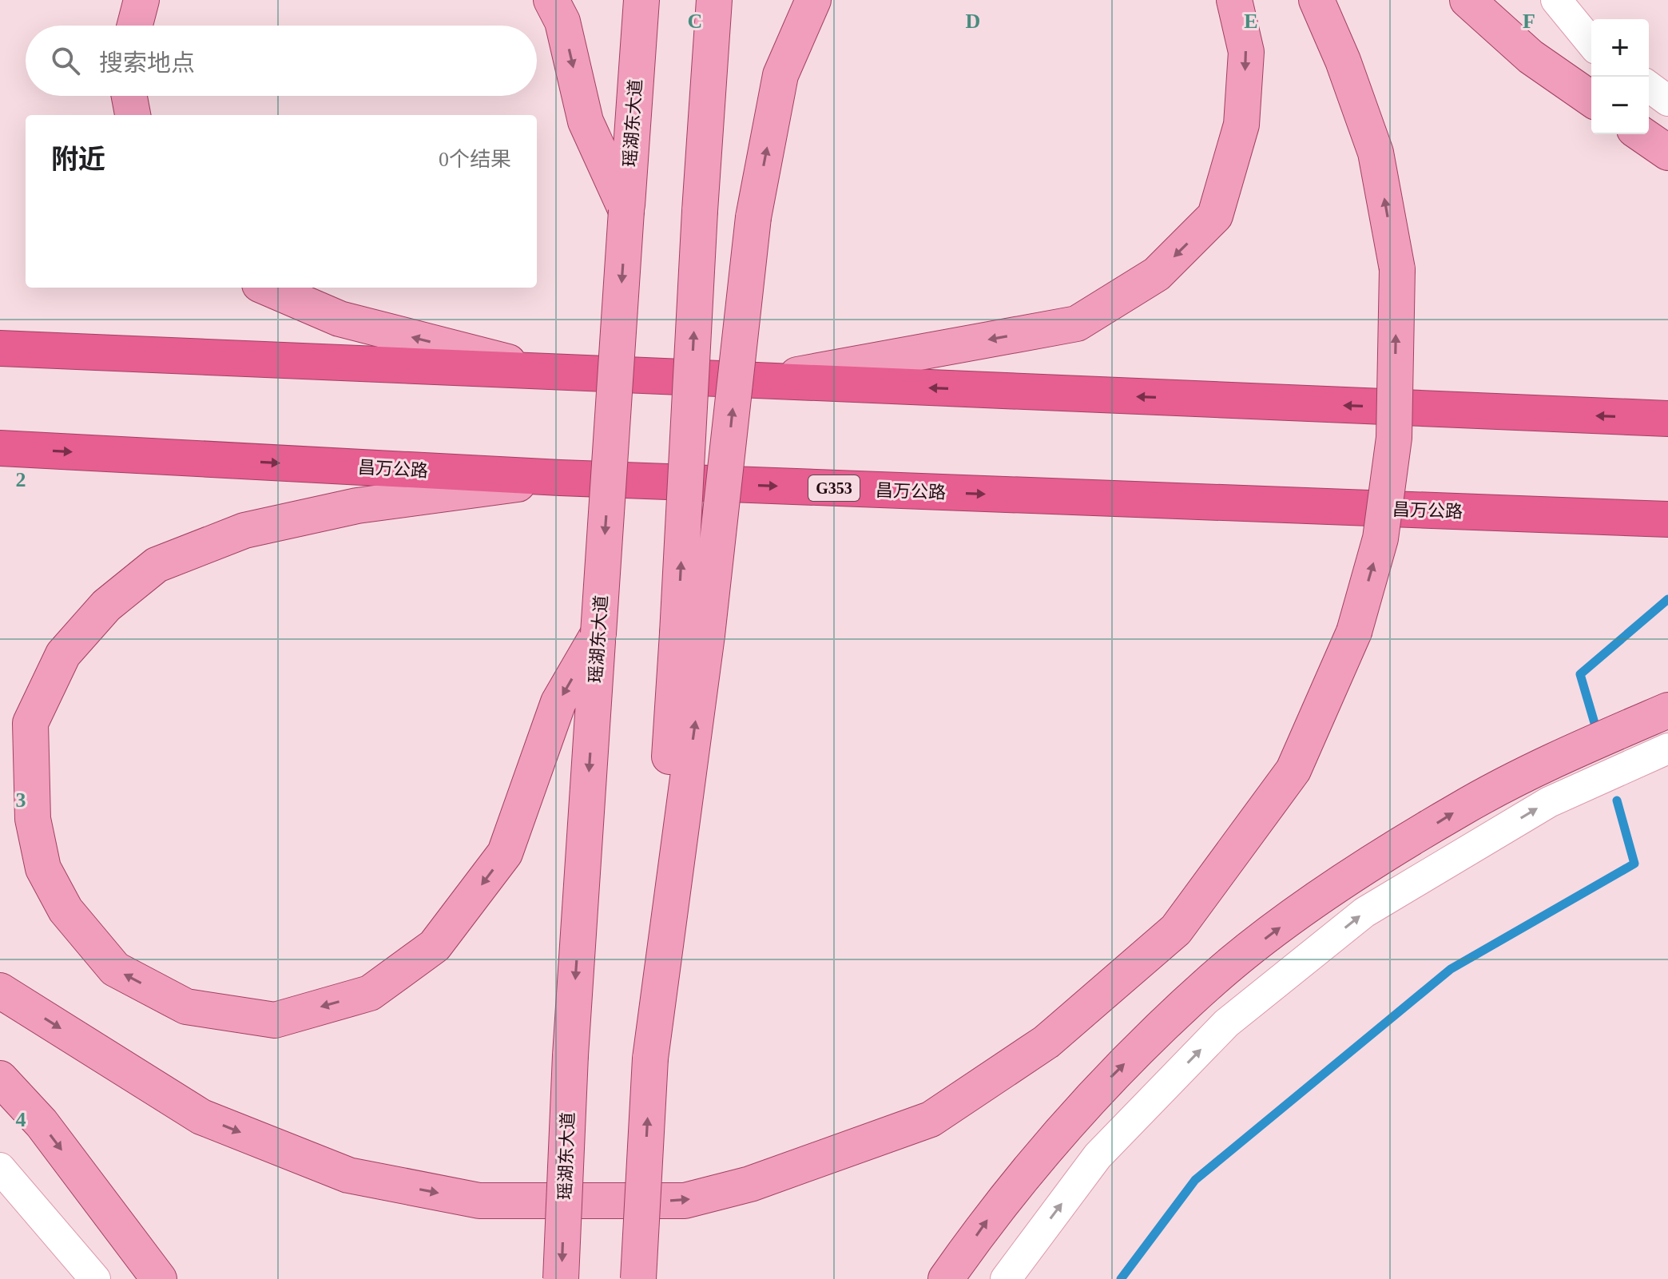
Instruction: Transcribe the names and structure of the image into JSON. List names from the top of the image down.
{
  "streets": {
    "highway": ["昌万公路", "G353"],
    "main road": ["瑶湖东大道"]
  },
  "page": {
    "map_buttons": ["+", "−"],
    "search": "搜索地点",
    "heading": ["附近", "0个结果"]
  },
  "grid": {
    "columns": [
      "C",
      "D",
      "E",
      "F"
    ],
    "rows": ["2", "3", "4"]
  }
}
